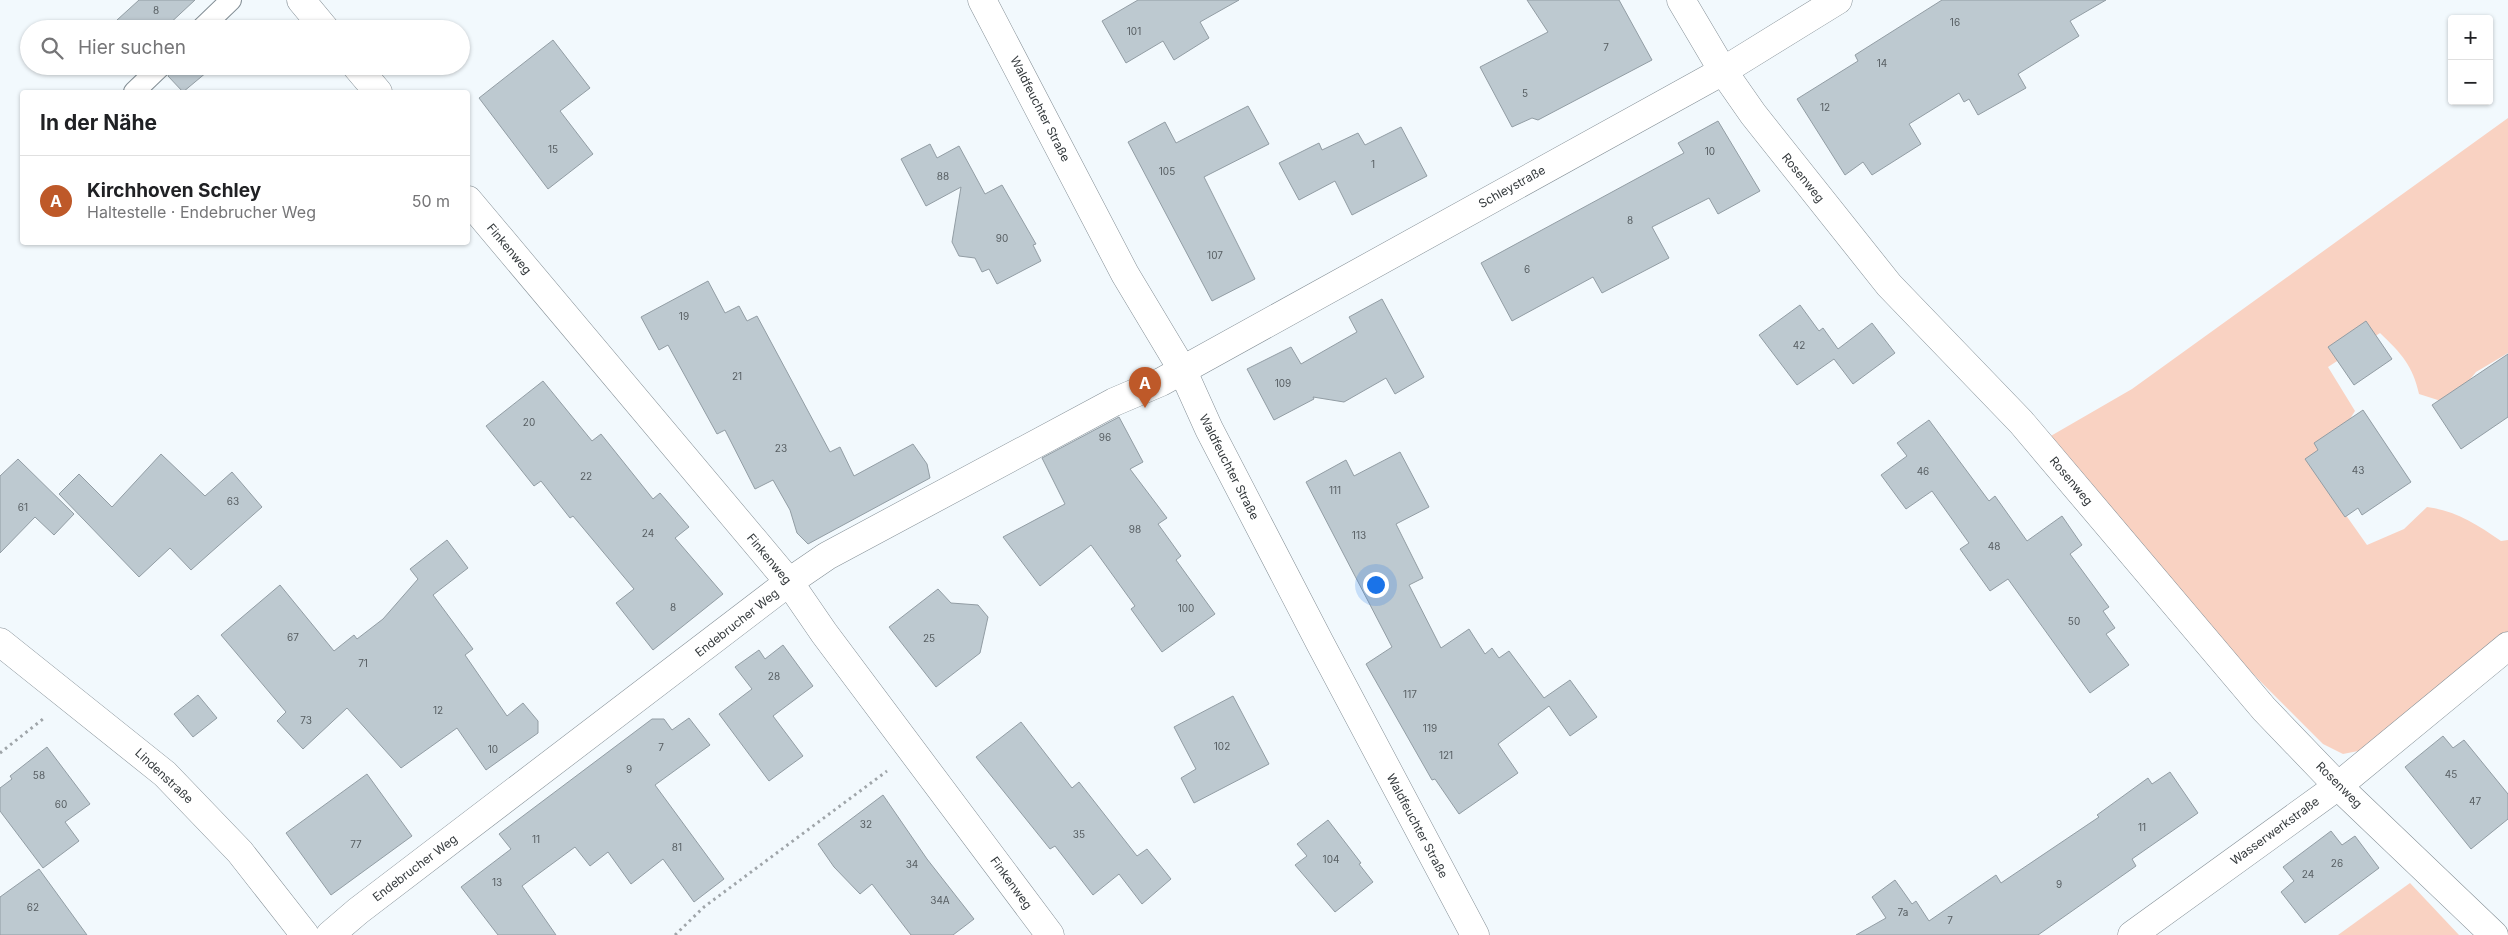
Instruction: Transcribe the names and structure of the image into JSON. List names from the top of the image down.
{
  "streets": {
    "street": [
      "Waldfeuchter Straße",
      "Rosenweg",
      "Schleystraße",
      "Finkenweg",
      "Endebrucher Weg",
      "Lindenstraße",
      "Wasserwerkstraße"
    ]
  },
  "crossings": [
    ["Waldfeuchter Straße", "Schleystraße"],
    ["Waldfeuchter Straße", "Endebrucher Weg"],
    ["Rosenweg", "Schleystraße"],
    ["Rosenweg", "Wasserwerkstraße"],
    ["Schleystraße", "Endebrucher Weg"],
    ["Finkenweg", "Endebrucher Weg"]
  ],
  "house_numbers": [
    "8",
    "16",
    "101",
    "7",
    "14",
    "5",
    "12",
    "15",
    "10",
    "1",
    "105",
    "88",
    "8",
    "90",
    "107",
    "6",
    "19",
    "42",
    "21",
    "109",
    "20",
    "96",
    "23",
    "43",
    "46",
    "22",
    "111",
    "63",
    "61",
    "98",
    "24",
    "113",
    "48",
    "8",
    "100",
    "50",
    "67",
    "25",
    "71",
    "28",
    "117",
    "12",
    "73",
    "119",
    "102",
    "7",
    "10",
    "121",
    "9",
    "45",
    "58",
    "47",
    "60",
    "32",
    "11",
    "35",
    "11",
    "77",
    "81",
    "104",
    "26",
    "34",
    "24",
    "13",
    "9",
    "34A",
    "62",
    "7a",
    "7"
  ],
  "page": {
    "map_buttons": ["+", "−"],
    "search": "Hier suchen",
    "heading": "In der Nähe",
    "list": [
      {
        "mark": "A",
        "name": "Kirchhoven Schley",
        "note": "Haltestelle · Endebrucher Weg",
        "value": "50 m"
      }
    ],
    "pins": "A"
  }
}
